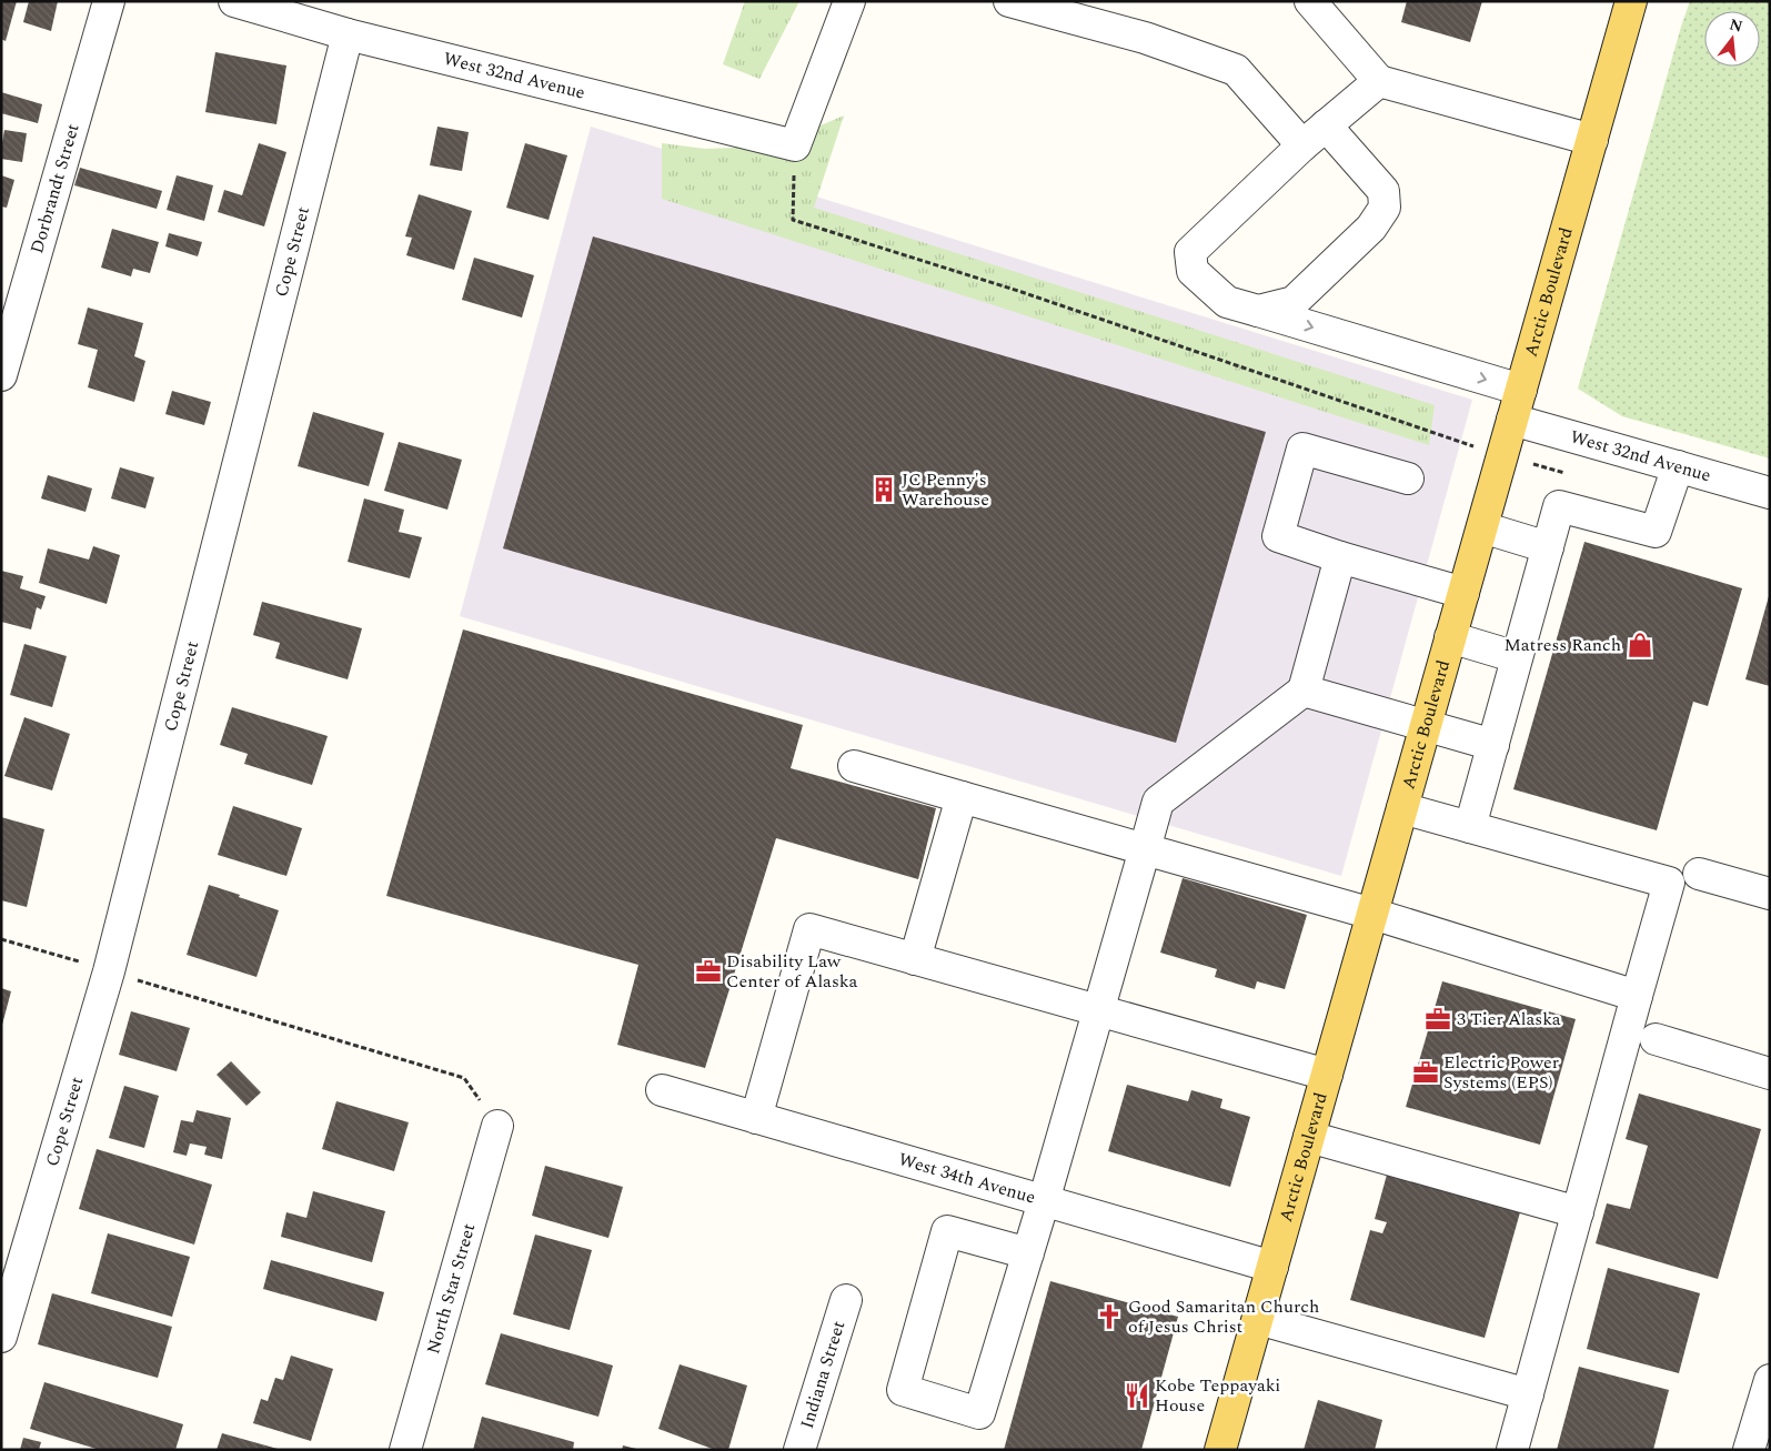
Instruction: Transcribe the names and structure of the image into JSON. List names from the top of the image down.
{
  "streets": {
    "main road": ["Arctic Boulevard"],
    "street": [
      "West 32nd Avenue",
      "Dorbrandt Street",
      "Cope Street",
      "West 34th Avenue",
      "North Star Street",
      "Indiana Street"
    ]
  },
  "crossings": [
    ["West 32nd Avenue", "Cope Street"],
    ["West 32nd Avenue", "Arctic Boulevard"],
    ["Arctic Boulevard", "West 34th Avenue"]
  ],
  "places": {
    "building": ["JC Penny's Warehouse"],
    "shop": ["Matress Ranch"],
    "office": ["Disability Law Center of Alaska", "3 Tier Alaska", "Electric Power Systems (EPS)"],
    "church": ["Good Samaritan Church of Jesus Christ"],
    "restaurant": ["Kobe Teppayaki House"]
  },
  "north": "top"
}
